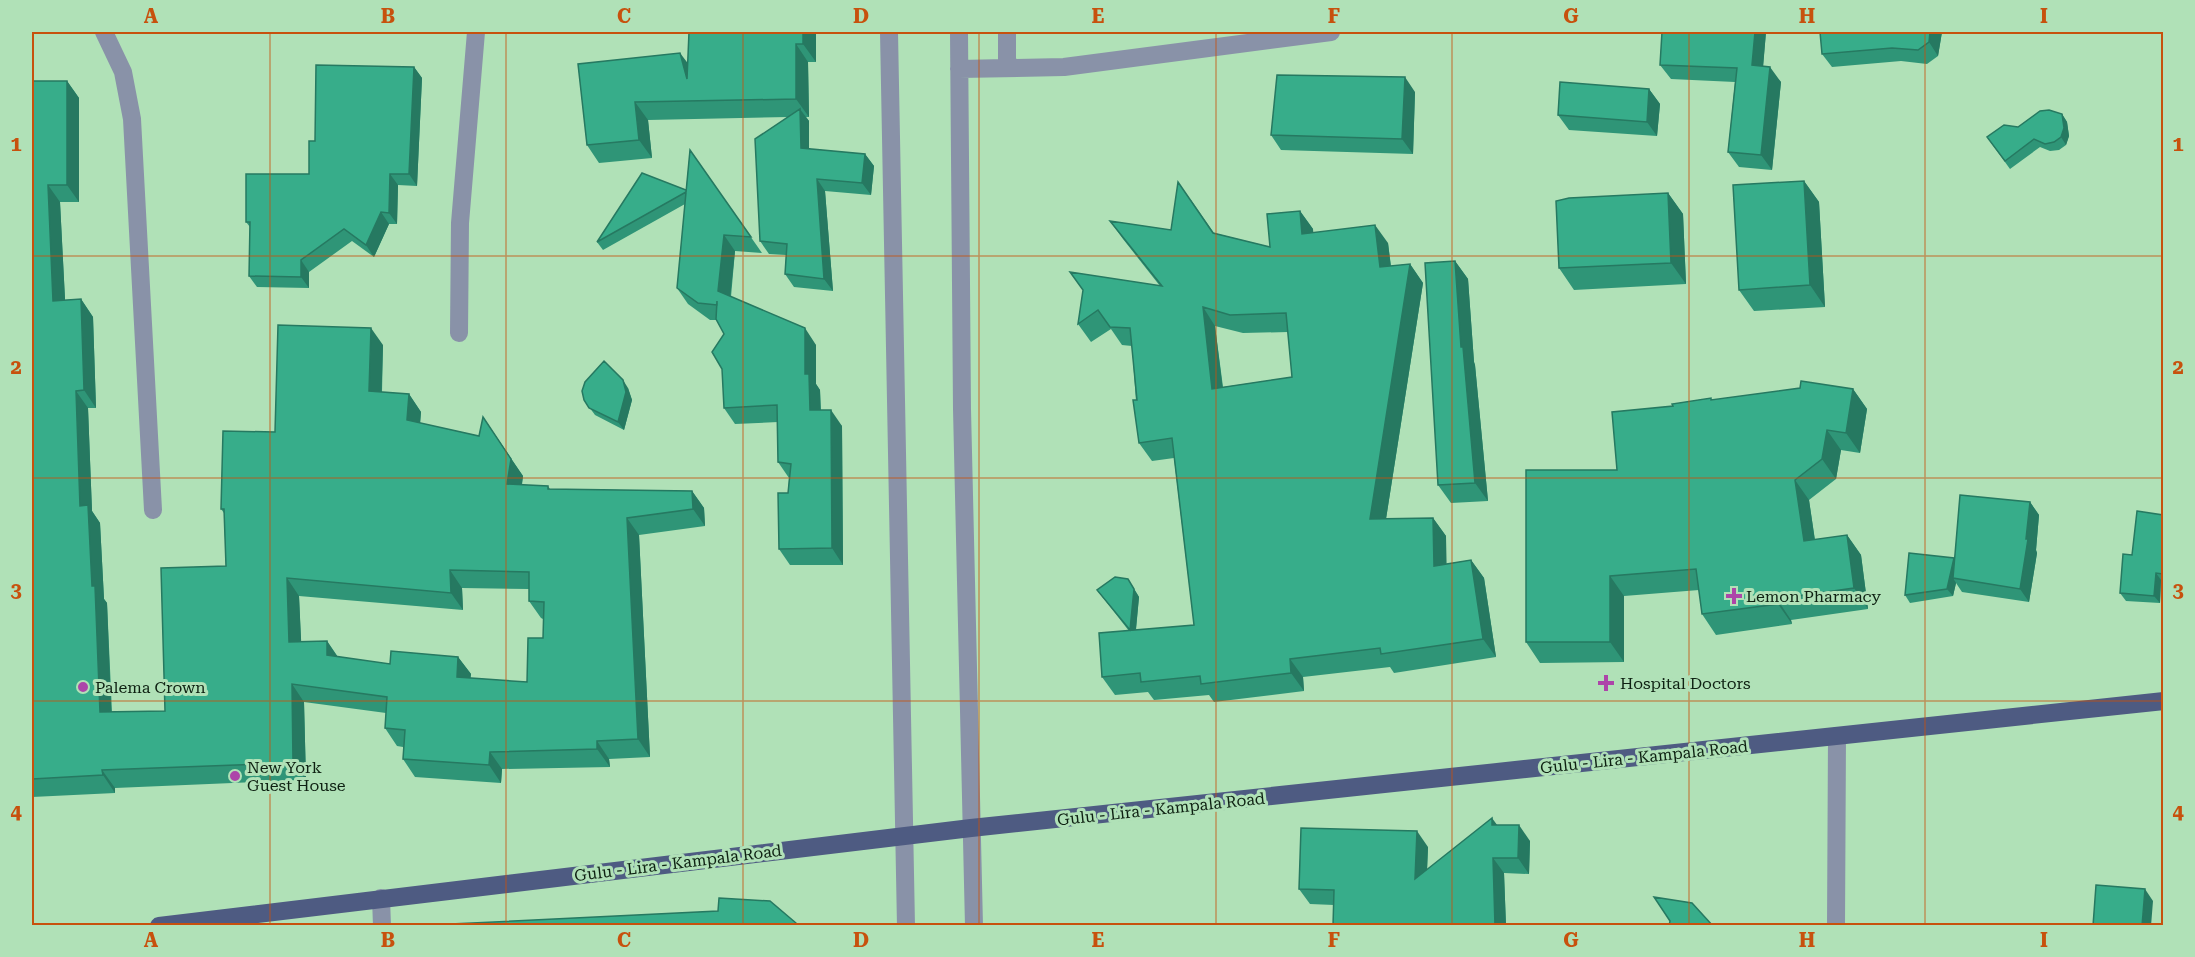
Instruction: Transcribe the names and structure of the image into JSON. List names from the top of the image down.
{
  "streets": {
    "main road": ["Gulu - Lira - Kampala Road"]
  },
  "places": {
    "health": ["Lemon Pharmacy", "Hospital Doctors"],
    "other": ["Palema Crown", "New York Guest House"]
  },
  "grid": {
    "columns": [
      "A",
      "B",
      "C",
      "D",
      "E",
      "F",
      "G",
      "H",
      "I"
    ],
    "rows": [
      "1",
      "2",
      "3",
      "4"
    ]
  }
}
